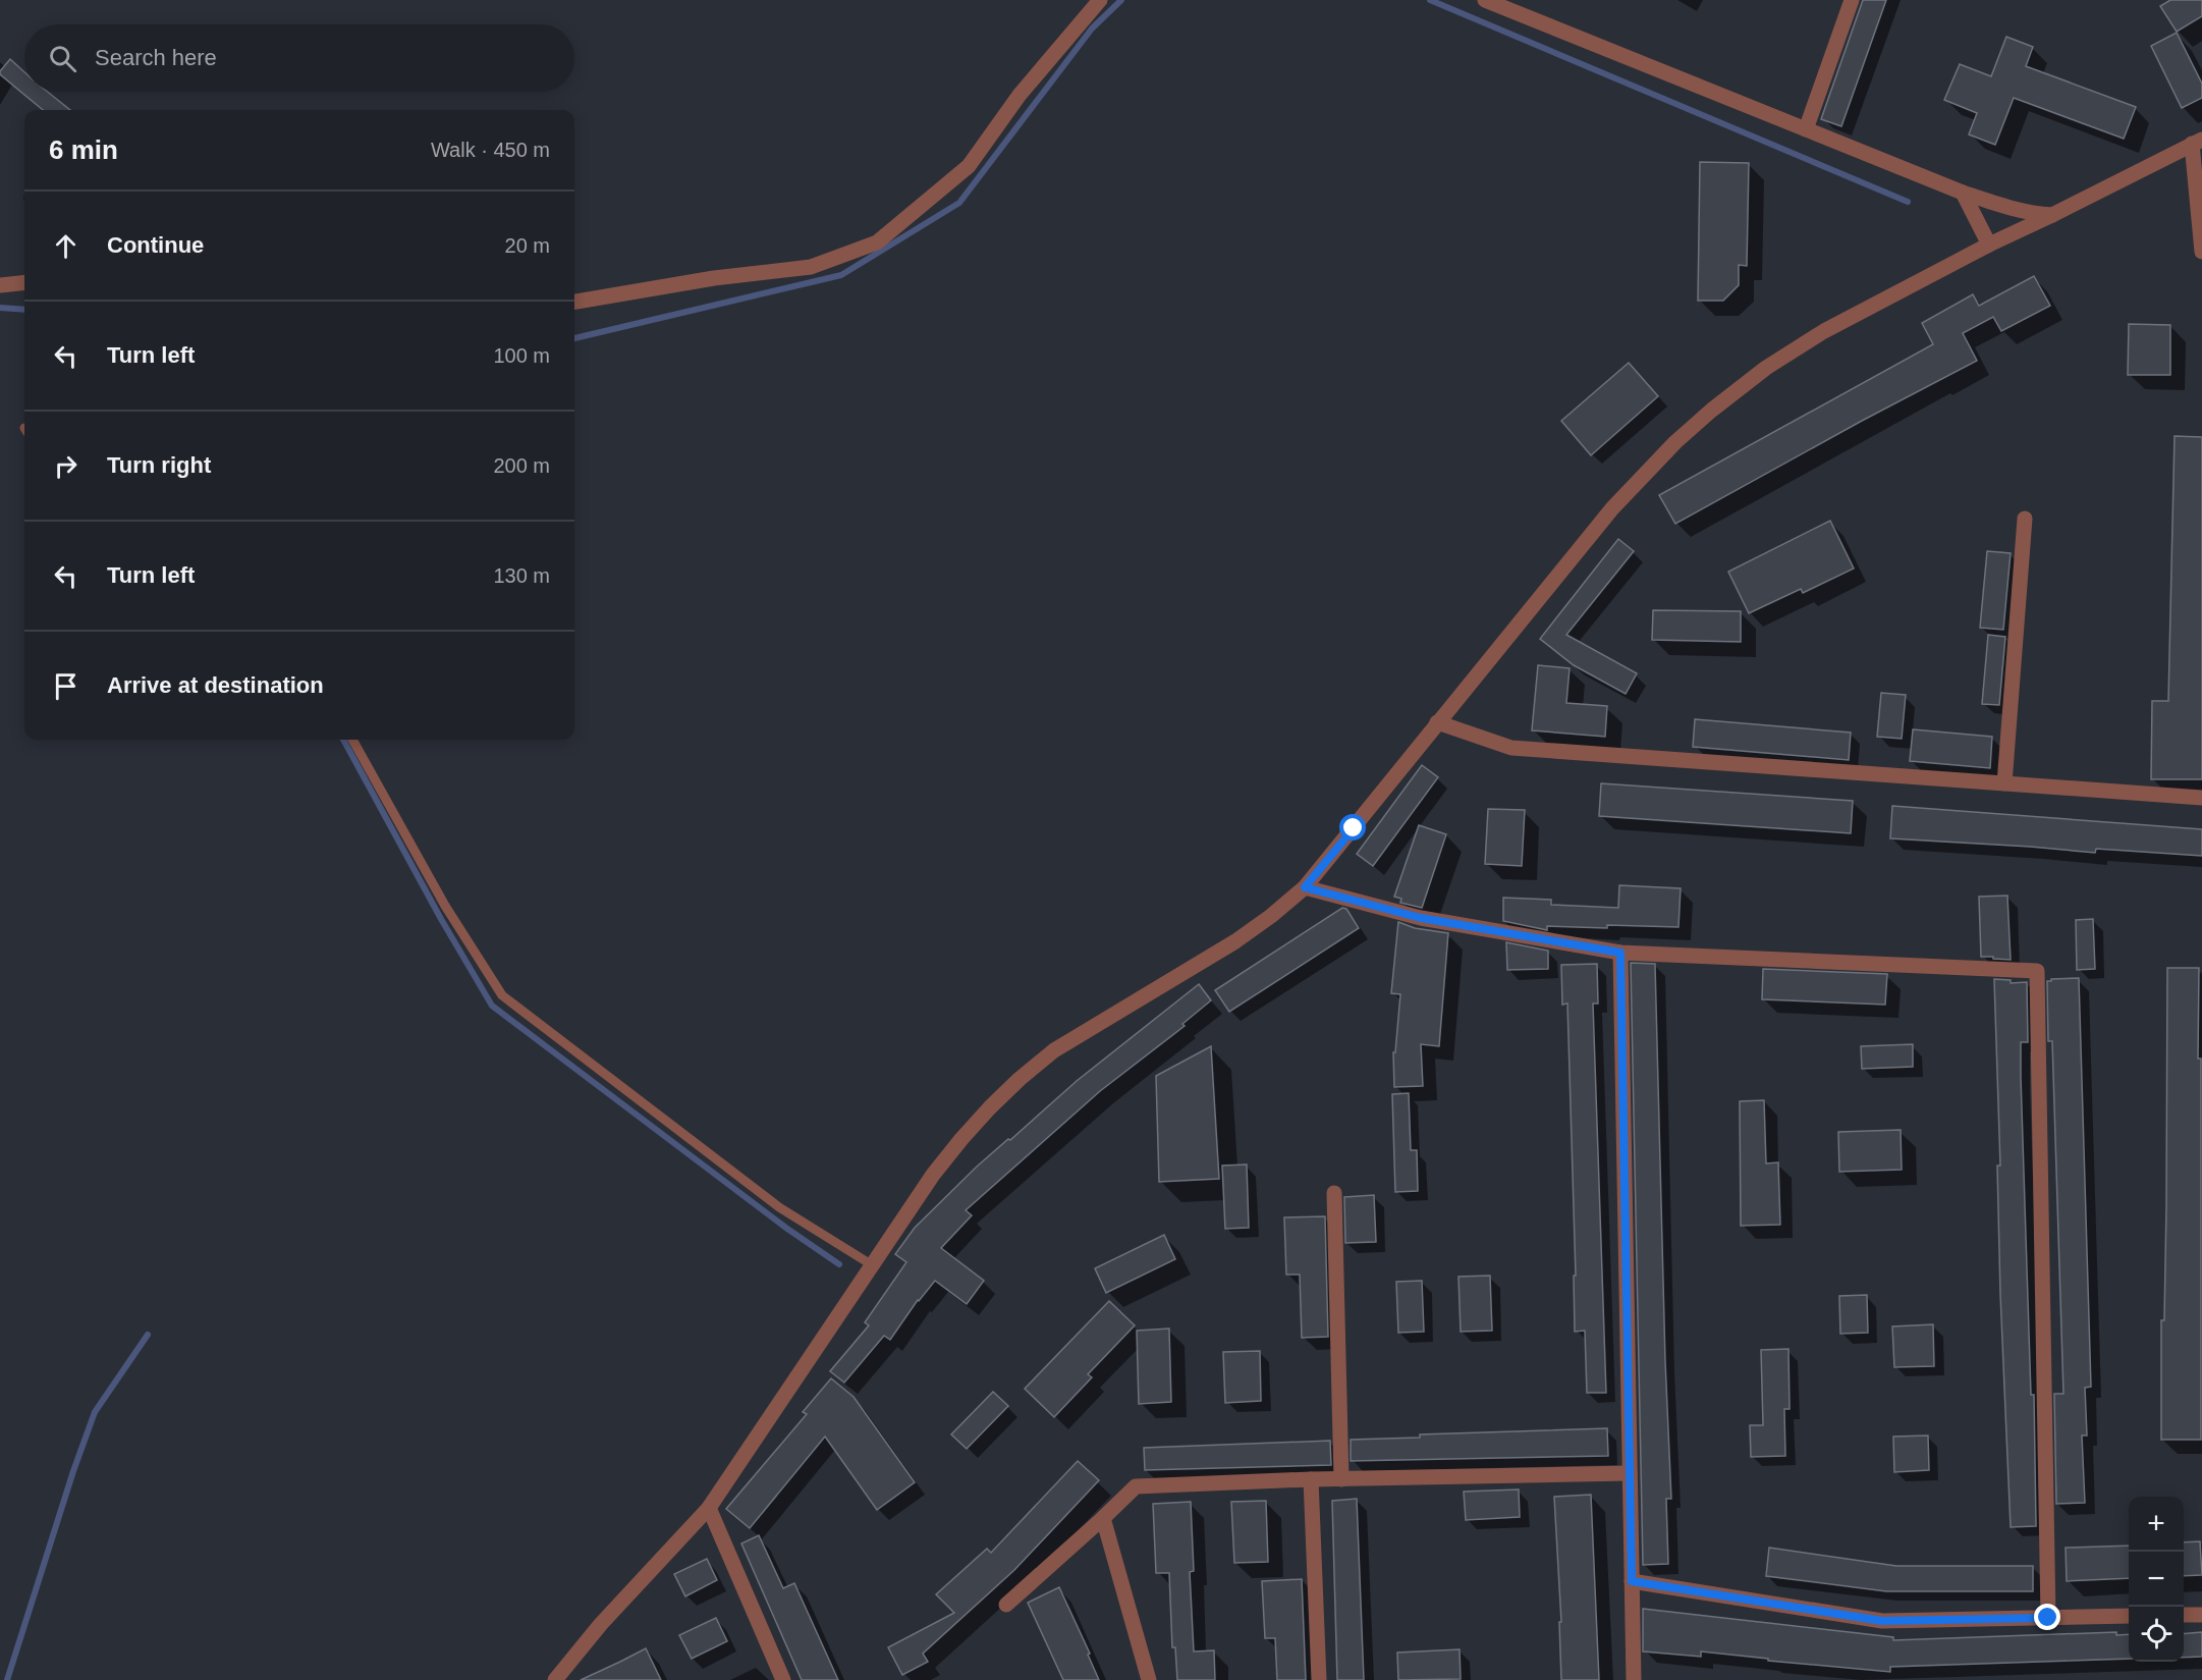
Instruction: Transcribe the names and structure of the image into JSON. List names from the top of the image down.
{
  "page": {
    "search": "Search here",
    "heading": ["6 min", "Walk · 450 m"],
    "list": [
      ["Continue", "20 m"],
      ["Turn left", "100 m"],
      ["Turn right", "200 m"],
      ["Turn left", "130 m"],
      "Arrive at destination"
    ],
    "map_buttons": ["+", "−"]
  }
}
